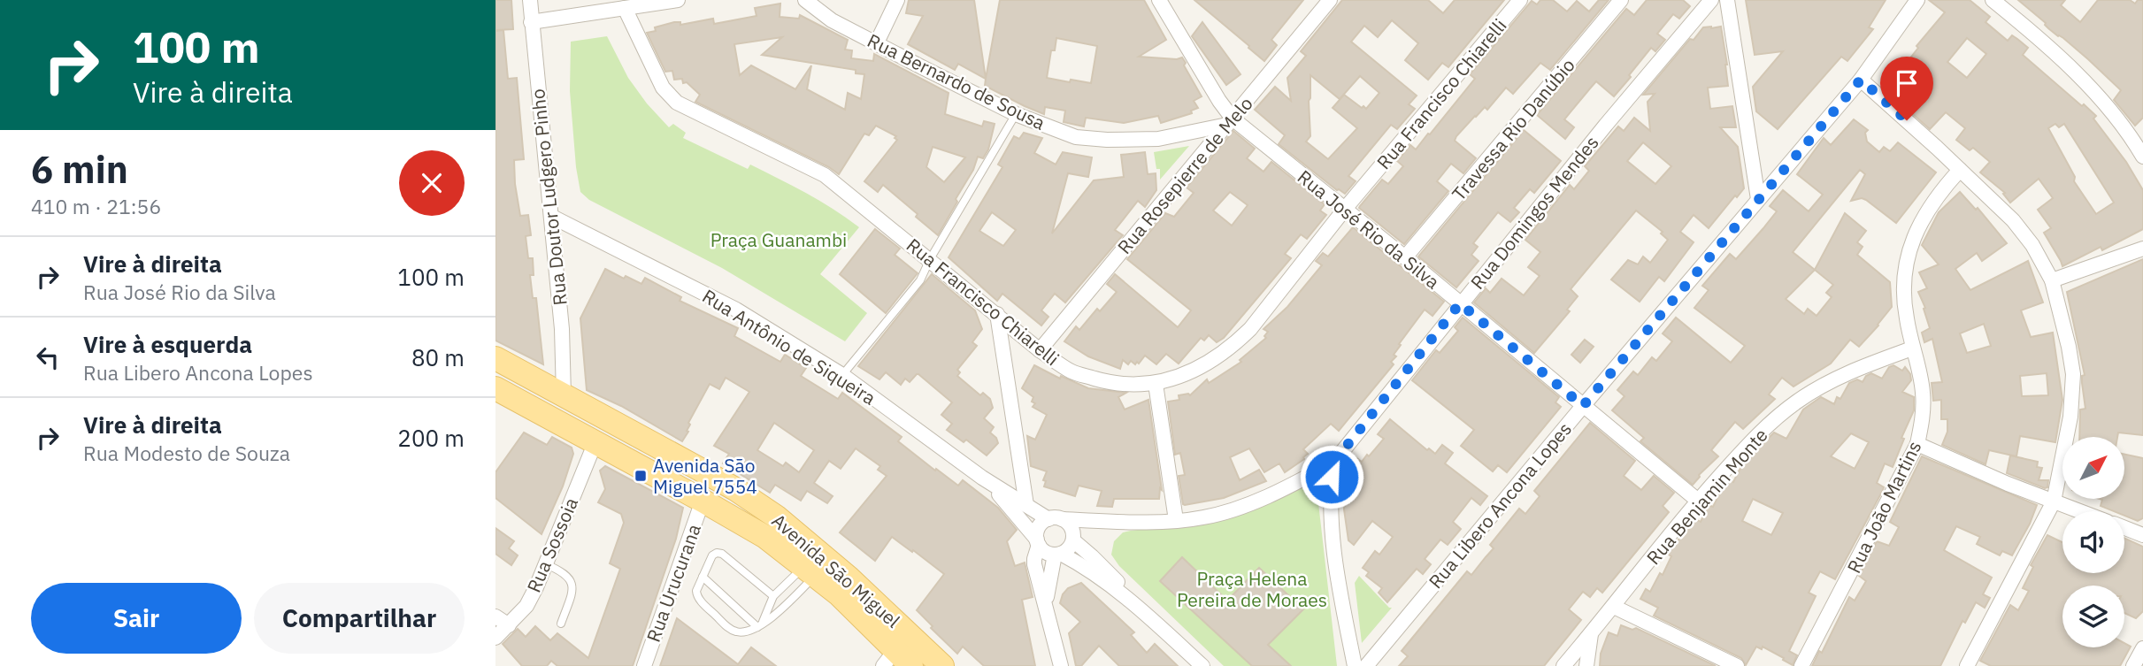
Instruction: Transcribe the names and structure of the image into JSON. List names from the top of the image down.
{
  "streets": {
    "main road": ["Avenida São Miguel"],
    "street": [
      "Rua Bernardo de Sousa",
      "Rua Francisco Chiarelli",
      "Travessa Rio Danúbio",
      "Rua Rosepierre de Melo",
      "Rua Doutor Ludgero Pinho",
      "Rua Domingos Mendes",
      "Rua José Rio da Silva",
      "Rua Antônio de Siqueira",
      "Rua Benjamin Monte",
      "Rua Libero Ancona Lopes",
      "Rua João Martins",
      "Rua Sossoia",
      "Rua Urucurana"
    ]
  },
  "crossings": [
    ["Rua Bernardo de Sousa", "Rua Rosepierre de Melo"],
    ["Rua Bernardo de Sousa", "Rua José Rio da Silva"],
    ["Rua Francisco Chiarelli", "Rua Rosepierre de Melo"],
    ["Rua Francisco Chiarelli", "Rua José Rio da Silva"],
    ["Travessa Rio Danúbio", "Rua José Rio da Silva"],
    ["Rua Rosepierre de Melo", "Rua José Rio da Silva"],
    ["Rua Doutor Ludgero Pinho", "Rua Antônio de Siqueira"],
    ["Rua Doutor Ludgero Pinho", "Avenida São Miguel"],
    ["Rua Domingos Mendes", "Rua José Rio da Silva"],
    ["Rua Domingos Mendes", "Rua Antônio de Siqueira"],
    ["Rua José Rio da Silva", "Rua Benjamin Monte"],
    ["Rua José Rio da Silva", "Rua Libero Ancona Lopes"],
    ["Rua Benjamin Monte", "Rua João Martins"],
    ["Rua Sossoia", "Avenida São Miguel"],
    ["Avenida São Miguel", "Rua Urucurana"]
  ],
  "parks": ["Praça Guanambi", "Praça Helena Pereira de Moraes"],
  "places": {
    "transit": ["Avenida São Miguel 7554"]
  },
  "north": "top right",
  "page": {
    "turn": ["100 m", "Vire à direita"],
    "heading": ["6 min", "410 m · 21:56"],
    "list": [
      {
        "name": "Vire à direita",
        "note": "Rua José Rio da Silva",
        "value": "100 m"
      },
      {
        "name": "Vire à esquerda",
        "note": "Rua Libero Ancona Lopes",
        "value": "80 m"
      },
      {
        "name": "Vire à direita",
        "note": "Rua Modesto de Souza",
        "value": "200 m"
      }
    ],
    "buttons": ["Sair", "Compartilhar"]
  }
}
